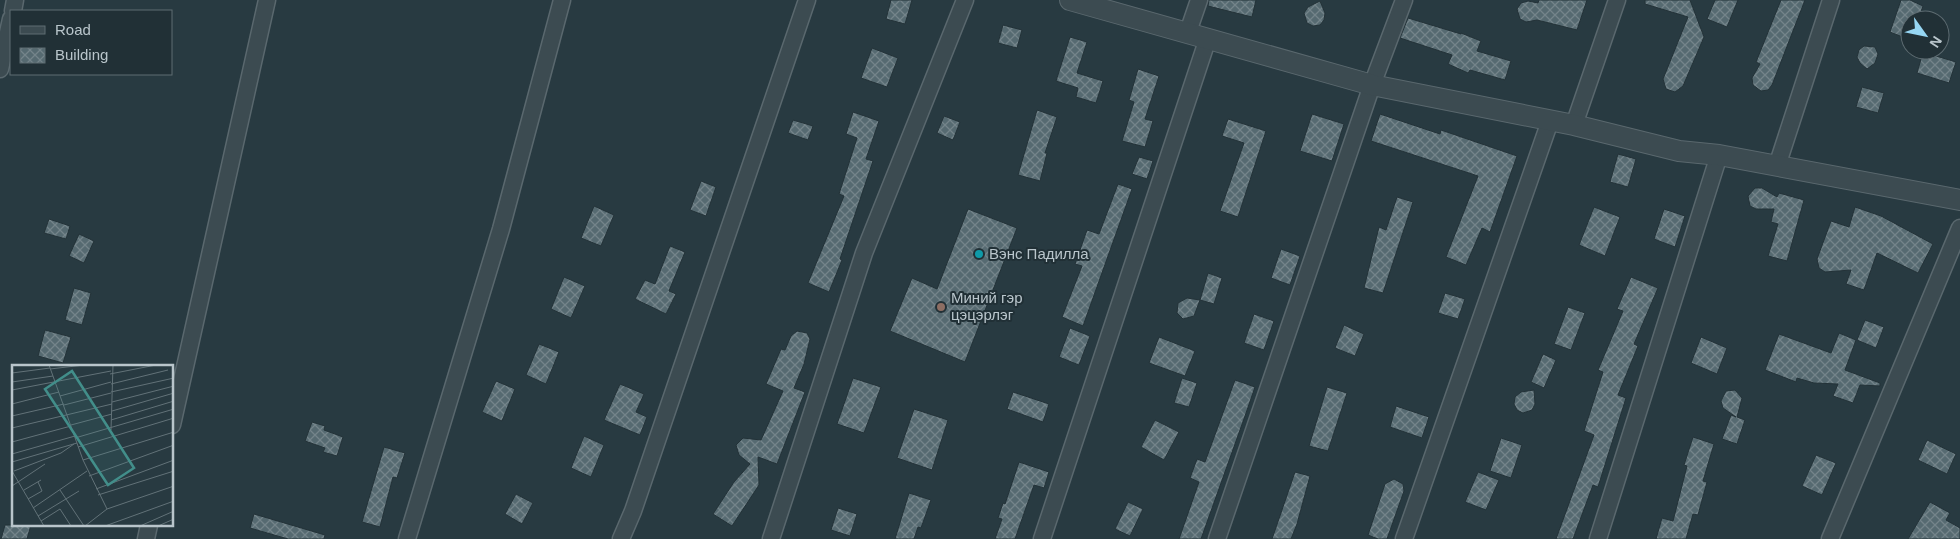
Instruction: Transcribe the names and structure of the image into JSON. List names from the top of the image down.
{
  "places": ["Вэнс Падилла", "Миний гэр цэцэрлэг"],
  "legend": ["Road", "Building"],
  "north": "bottom right"
}
